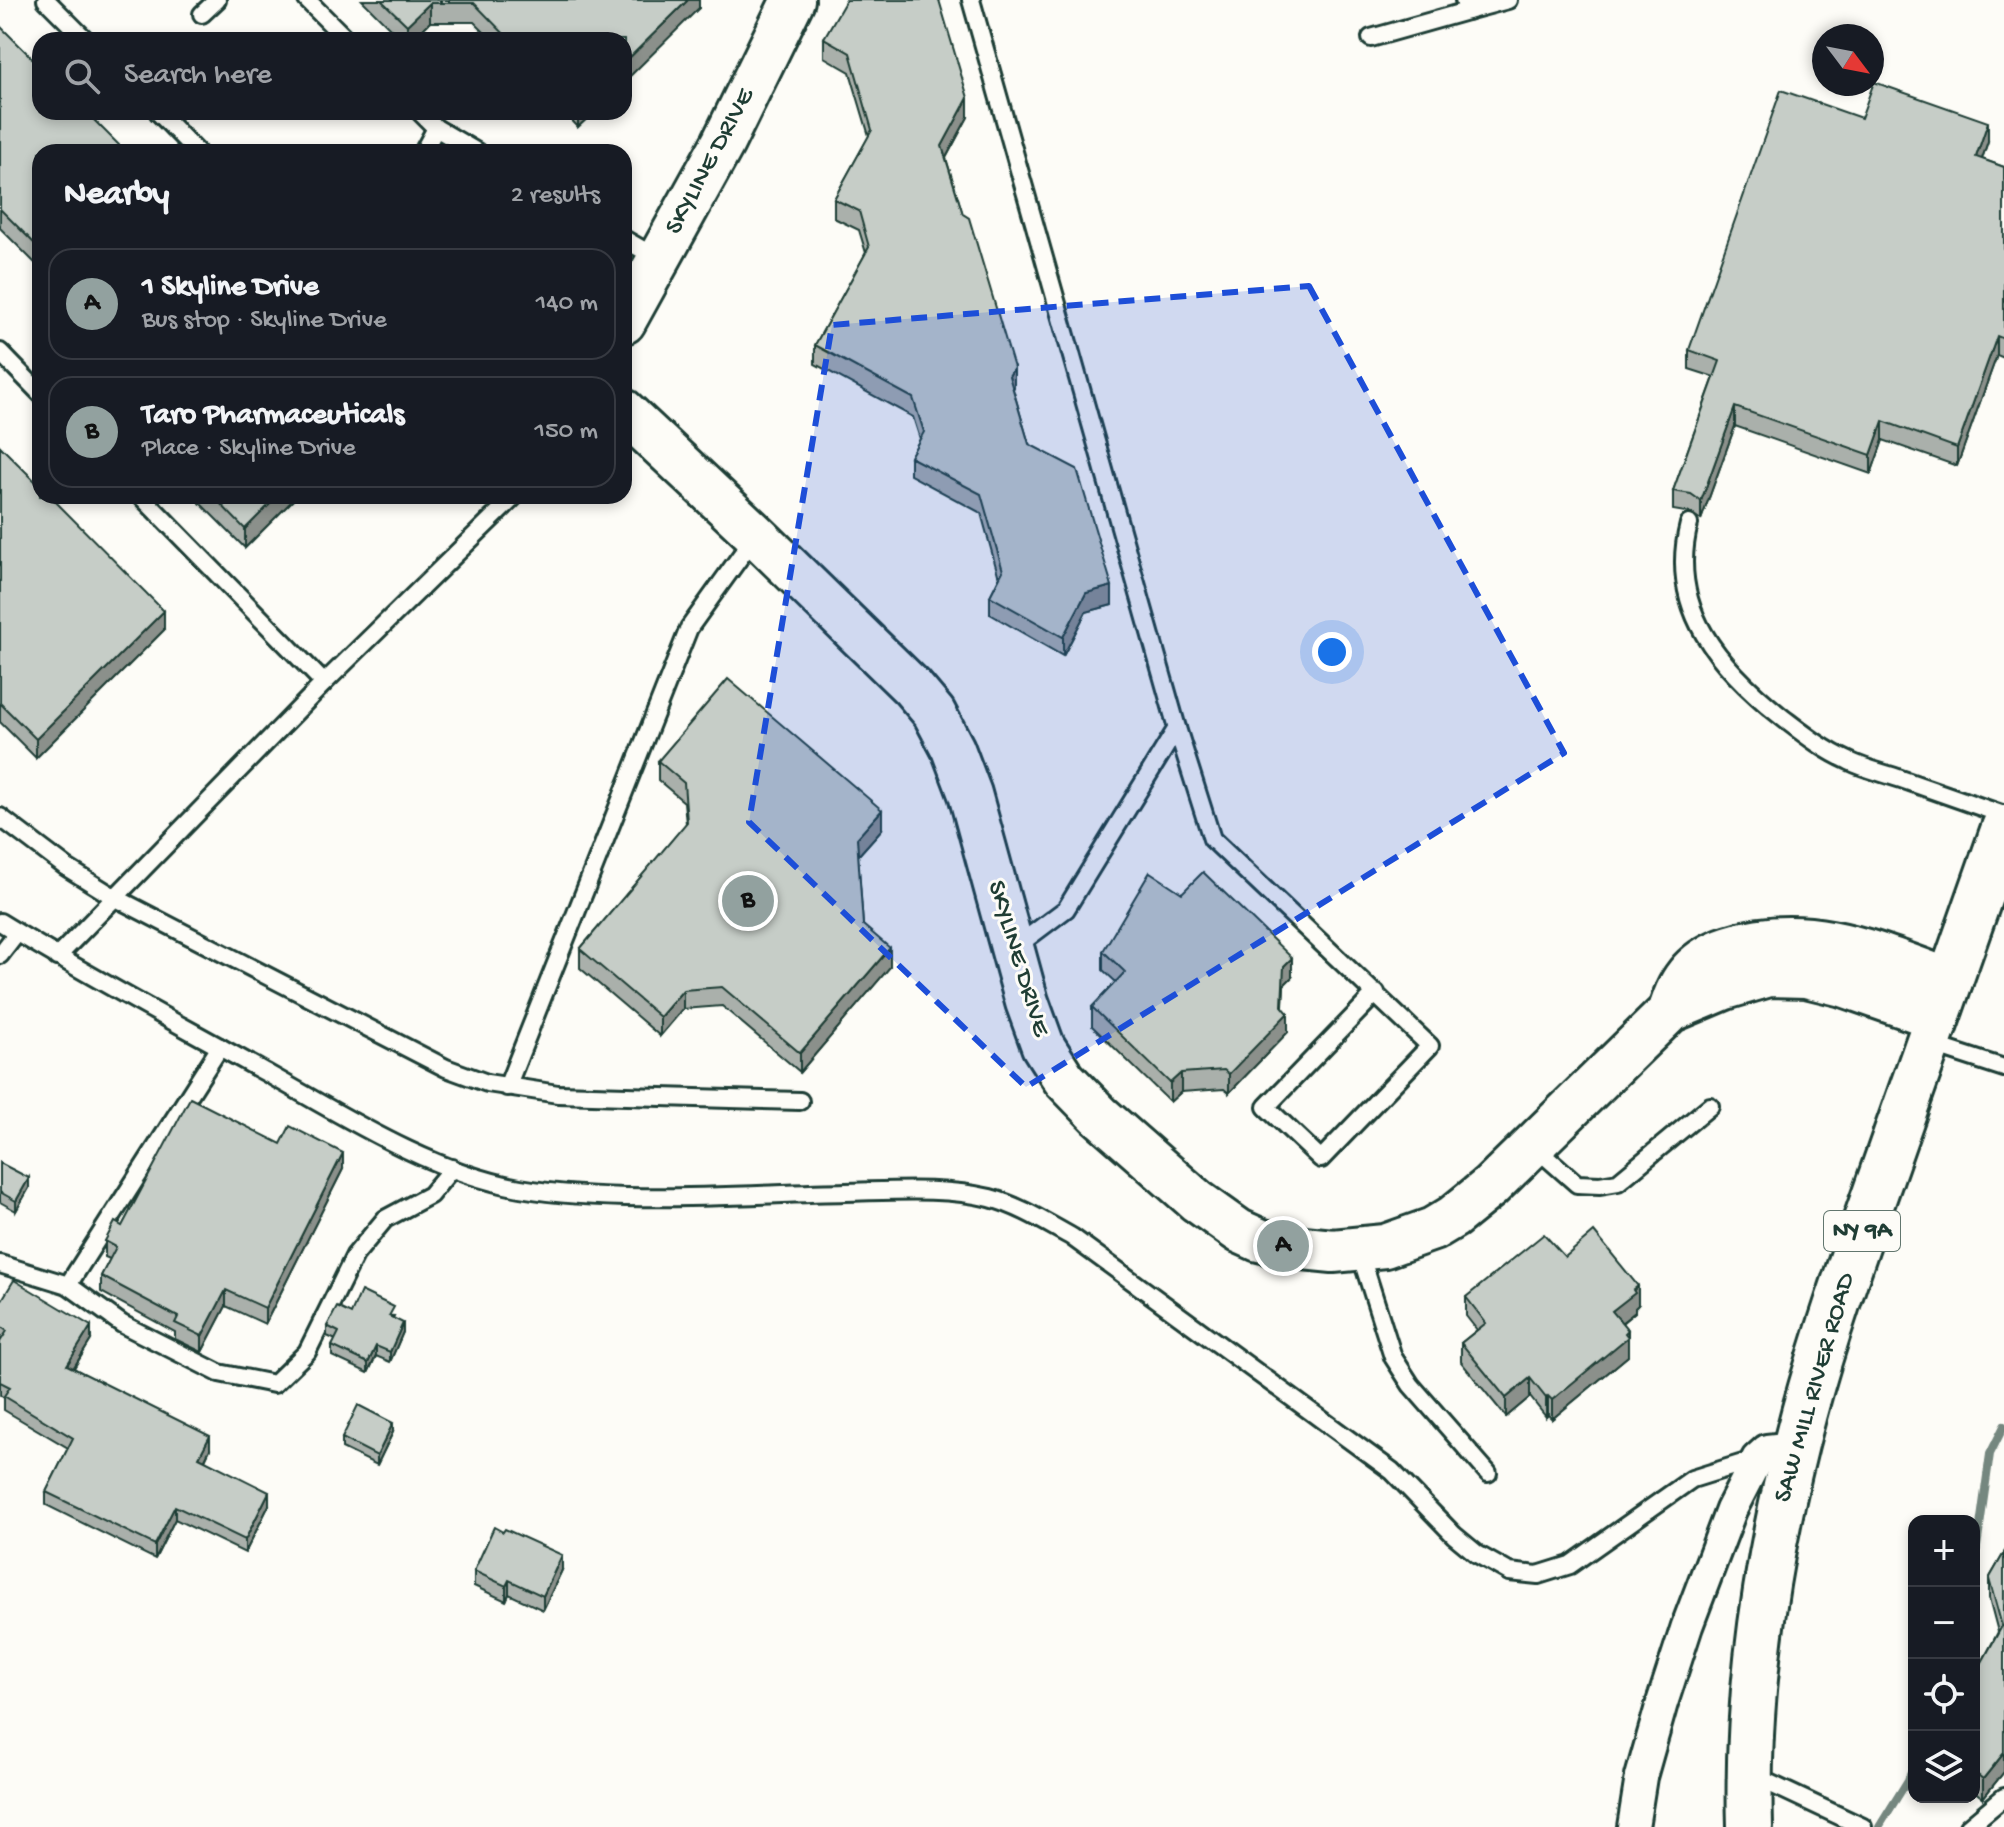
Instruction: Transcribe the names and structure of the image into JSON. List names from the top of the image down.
{
  "streets": {
    "main road": ["NY 9A", "SAW MILL RIVER ROAD"],
    "street": ["SKYLINE DRIVE"]
  },
  "crossings": [
    ["SKYLINE DRIVE", "SAW MILL RIVER ROAD"]
  ],
  "north": "bottom right",
  "page": {
    "search": "Search here",
    "heading": ["Nearby", "2 results"],
    "list": [
      {
        "mark": "A",
        "name": "1 Skyline Drive",
        "note": "Bus stop · Skyline Drive",
        "value": "140 m"
      },
      {
        "mark": "B",
        "name": "Taro Pharmaceuticals",
        "note": "Place · Skyline Drive",
        "value": "150 m"
      }
    ],
    "pins": ["B", "A"],
    "map_buttons": ["+", "−"]
  }
}
